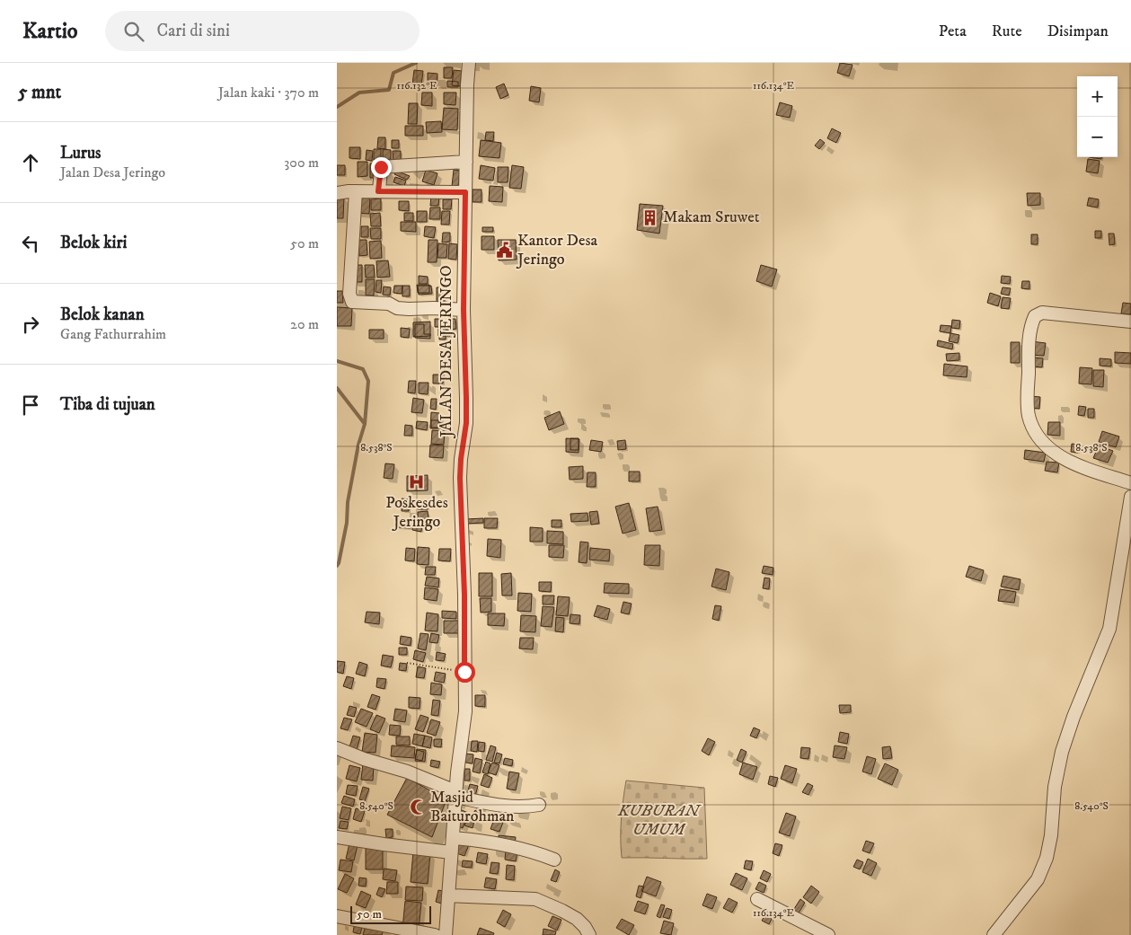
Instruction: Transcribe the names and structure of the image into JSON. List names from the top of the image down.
{
  "streets": {
    "street": ["JALAN DESA JERINGO"]
  },
  "parks": ["KUBURAN UMUM"],
  "places": {
    "building": ["Makam Sruwet"],
    "public building": ["Kantor Desa Jeringo"],
    "hospital": ["Poskesdes Jeringo"],
    "mosque": ["Masjid Baiturohman"]
  },
  "scale_bar": "50 m",
  "page": {
    "header": "Kartio",
    "search": "Cari di sini",
    "nav": ["Peta", "Rute", "Disimpan"],
    "heading": ["5 mnt", "Jalan kaki · 370 m"],
    "map_buttons": ["+", "−"],
    "list": [
      ["Lurus", "Jalan Desa Jeringo", "300 m"],
      ["Belok kiri", "50 m"],
      ["Belok kanan", "Gang Fathurrahim", "20 m"],
      "Tiba di tujuan"
    ],
    "scale": "50 m"
  },
  "coordinates": [
    "116.132°E",
    "116.134°E",
    "8.538°S",
    "8.540°S"
  ]
}
